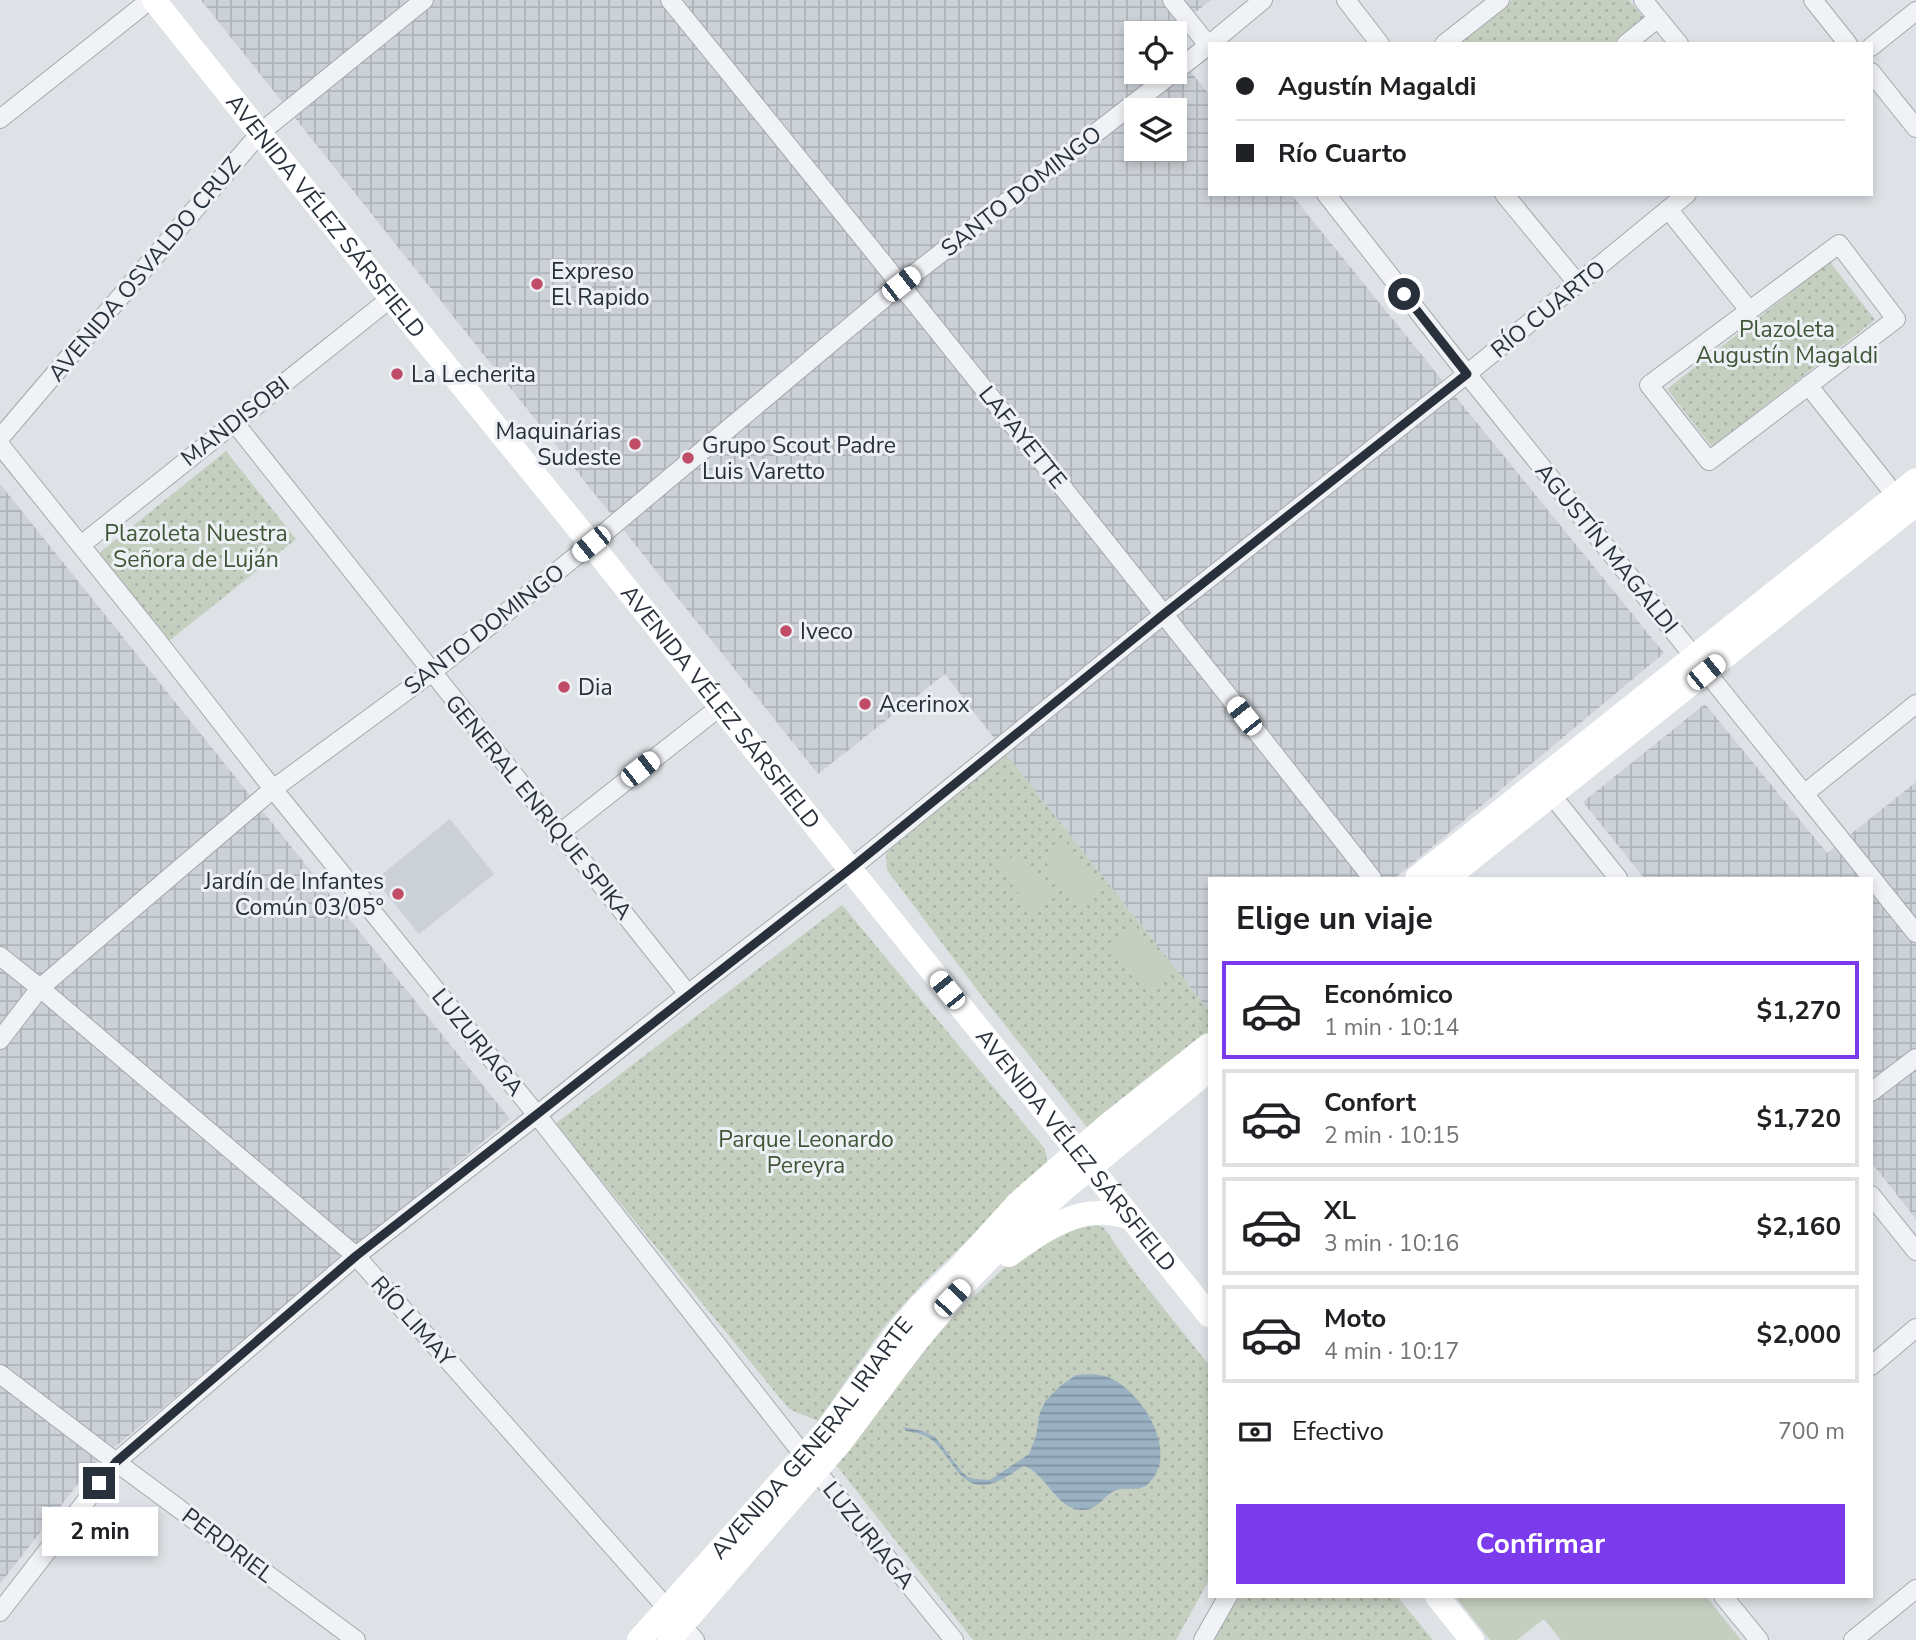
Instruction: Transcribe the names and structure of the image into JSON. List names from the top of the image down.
{
  "streets": {
    "main road": ["AVENIDA VÉLEZ SÁRSFIELD", "AVENIDA GENERAL IRIARTE"],
    "street": [
      "SANTO DOMINGO",
      "AVENIDA OSVALDO CRUZ",
      "RÍO CUARTO",
      "MANDISOBI",
      "LAFAYETTE",
      "AGUSTÍN MAGALDI",
      "GENERAL ENRIQUE SPIKA",
      "LUZURIAGA",
      "RÍO LIMAY",
      "PERDRIEL"
    ]
  },
  "crossings": [
    ["SANTO DOMINGO", "AVENIDA VÉLEZ SÁRSFIELD"],
    ["SANTO DOMINGO", "LAFAYETTE"],
    ["SANTO DOMINGO", "GENERAL ENRIQUE SPIKA"],
    ["SANTO DOMINGO", "LUZURIAGA"],
    ["SANTO DOMINGO", "RÍO LIMAY"],
    ["AVENIDA VÉLEZ SÁRSFIELD", "AVENIDA OSVALDO CRUZ"],
    ["AVENIDA VÉLEZ SÁRSFIELD", "RÍO CUARTO"],
    ["AVENIDA VÉLEZ SÁRSFIELD", "MANDISOBI"],
    ["AVENIDA VÉLEZ SÁRSFIELD", "AVENIDA GENERAL IRIARTE"],
    ["RÍO CUARTO", "LAFAYETTE"],
    ["RÍO CUARTO", "AGUSTÍN MAGALDI"],
    ["RÍO CUARTO", "GENERAL ENRIQUE SPIKA"],
    ["RÍO CUARTO", "LUZURIAGA"],
    ["RÍO CUARTO", "RÍO LIMAY"],
    ["RÍO CUARTO", "PERDRIEL"],
    ["MANDISOBI", "GENERAL ENRIQUE SPIKA"],
    ["MANDISOBI", "LUZURIAGA"],
    ["LUZURIAGA", "AVENIDA GENERAL IRIARTE"],
    ["RÍO LIMAY", "AVENIDA GENERAL IRIARTE"]
  ],
  "parks": ["Plazoleta Augustín Magaldi", "Plazoleta Nuestra Señora de Luján", "Parque Leonardo Pereyra"],
  "places": [
    "Expreso El Rapido",
    "La Lecherita",
    "Maquinárias Sudeste",
    "Grupo Scout Padre Luis Varetto",
    "Iveco",
    "Dia",
    "Acerinox",
    "Jardín de Infantes Común 03/05°"
  ],
  "page": {
    "banner": ["Agustín Magaldi", "Río Cuarto"],
    "heading": "Elige un viaje",
    "list": [
      {
        "name": "Económico",
        "note": "1 min · 10:14",
        "value": "$1,270"
      },
      {
        "name": "Confort",
        "note": "2 min · 10:15",
        "value": "$1,720"
      },
      {
        "name": "XL",
        "note": "3 min · 10:16",
        "value": "$2,160"
      },
      {
        "name": "Moto",
        "note": "4 min · 10:17",
        "value": "$2,000"
      }
    ],
    "pay": ["Efectivo", "700 m"],
    "buttons": "Confirmar",
    "bubble": "2 min"
  }
}
